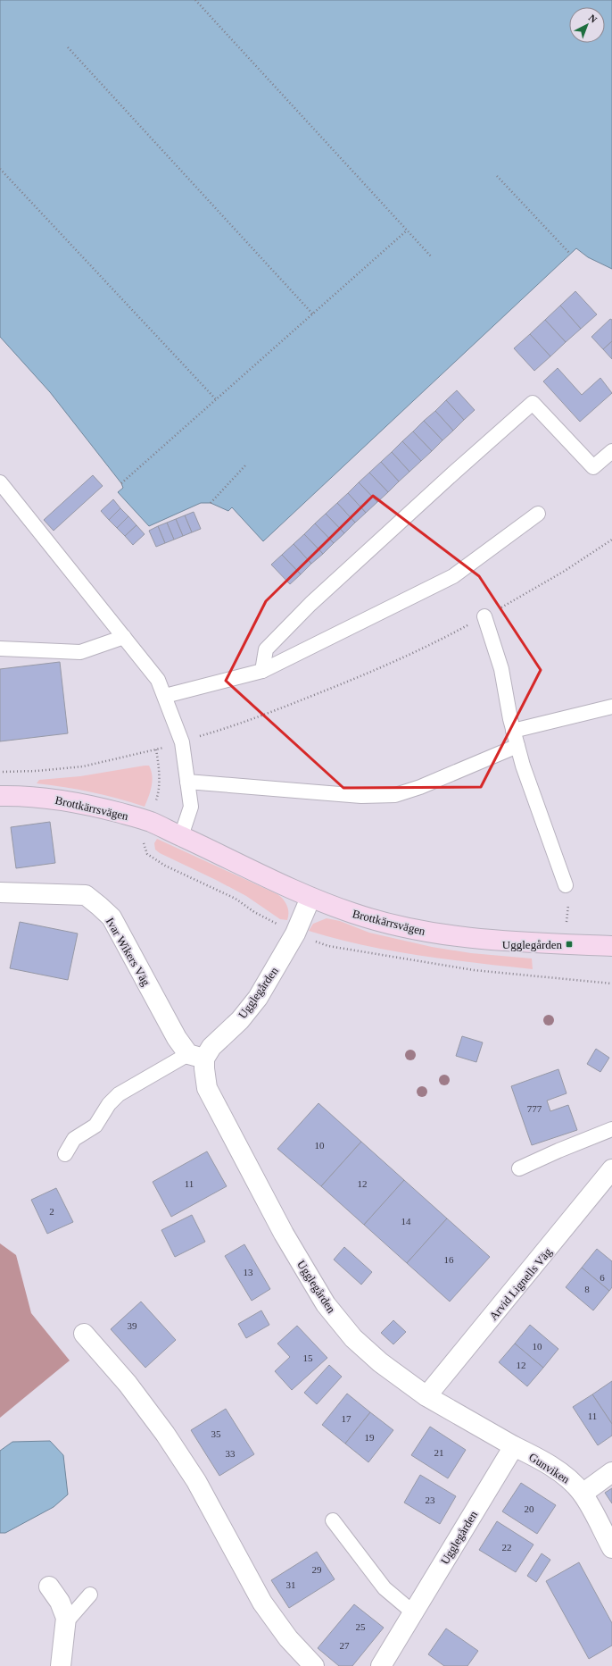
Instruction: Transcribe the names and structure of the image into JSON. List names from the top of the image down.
{
  "streets": {
    "street": [
      "Brottkärrsvägen",
      "Ivar Wikers Väg",
      "Ugglegården",
      "Arvid Lignells Väg",
      "Gunviken"
    ]
  },
  "crossings": [
    ["Brottkärrsvägen", "Ugglegården"],
    ["Ivar Wikers Väg", "Ugglegården"],
    ["Ugglegården", "Arvid Lignells Väg"],
    ["Ugglegården", "Gunviken"]
  ],
  "places": {
    "transit": ["Ugglegården"]
  },
  "house_numbers": [
    "777",
    "10",
    "11",
    "12",
    "2",
    "14",
    "16",
    "13",
    "6",
    "8",
    "39",
    "10",
    "15",
    "12",
    "11",
    "17",
    "35",
    "19",
    "21",
    "33",
    "23",
    "20",
    "22",
    "29",
    "31",
    "25",
    "27"
  ],
  "north": "top right"
}
